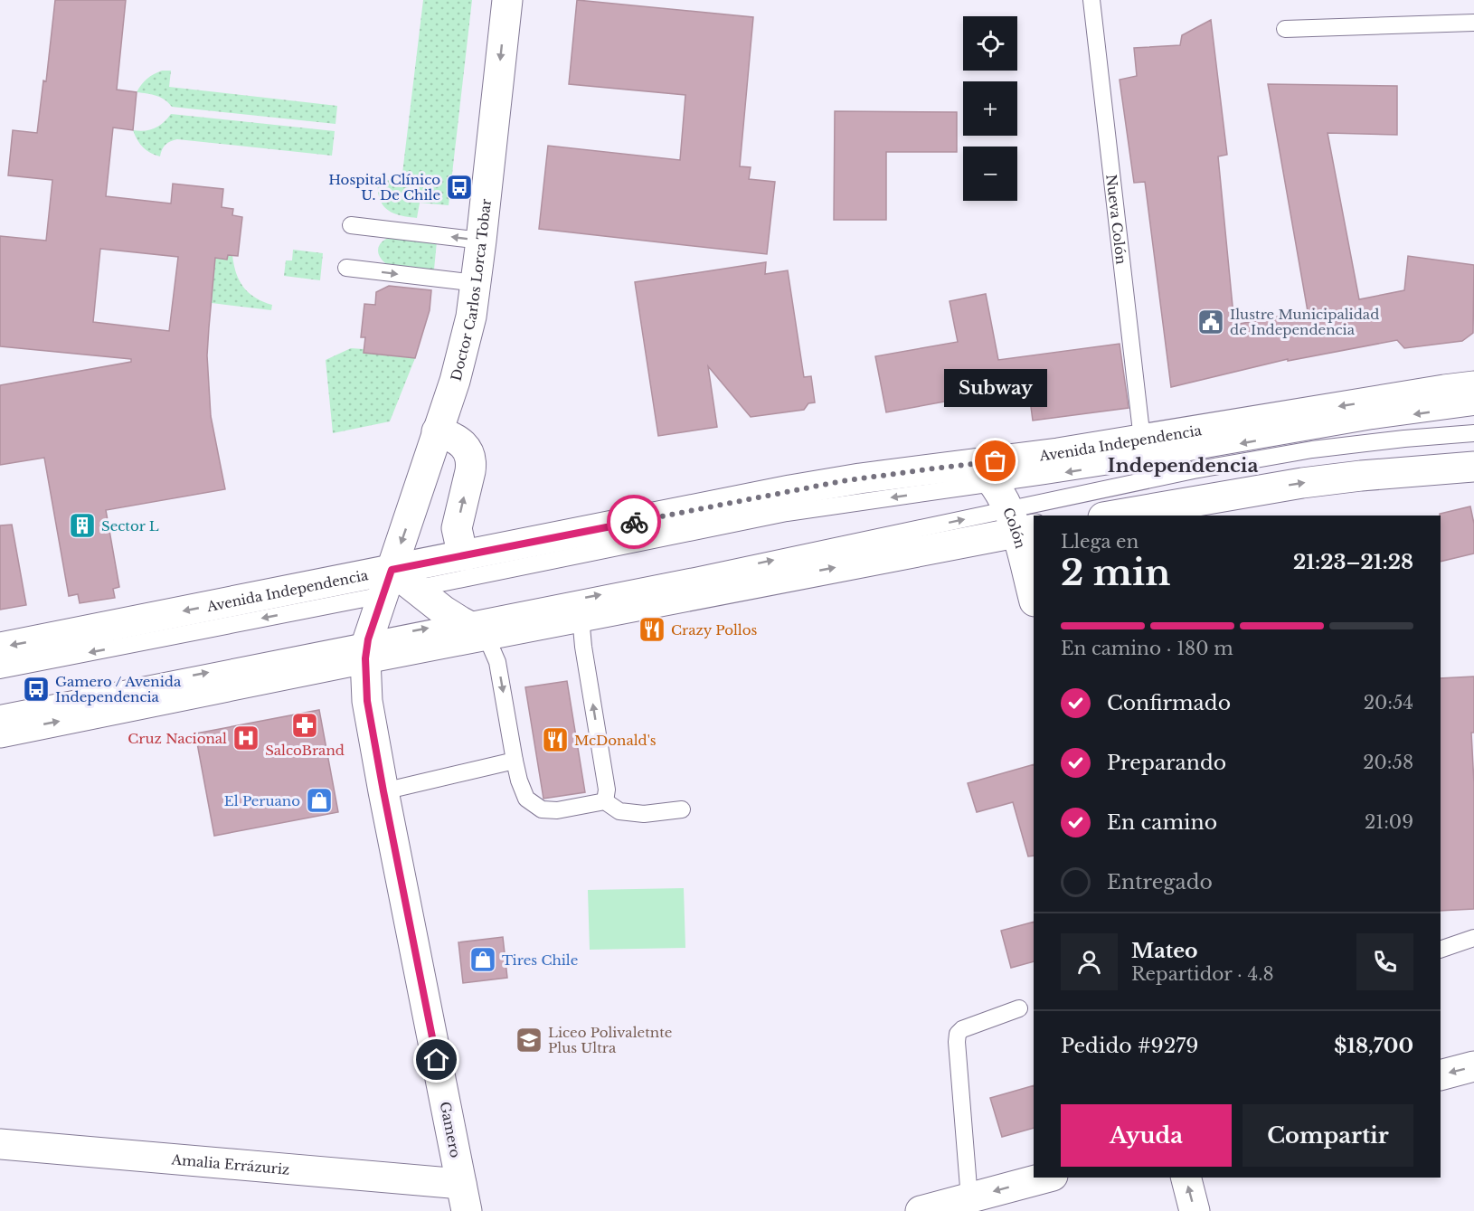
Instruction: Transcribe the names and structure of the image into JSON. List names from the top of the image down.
{
  "streets": {
    "main road": [
      "Doctor Carlos Lorca Tobar",
      "Avenida Independencia",
      "Colón",
      "Gamero",
      "Amalia Errázuriz"
    ],
    "lane": ["Nueva Colón"]
  },
  "crossings": [
    ["Nueva Colón", "Avenida Independencia"],
    ["Doctor Carlos Lorca Tobar", "Avenida Independencia"],
    ["Doctor Carlos Lorca Tobar", "Gamero"],
    ["Avenida Independencia", "Colón"],
    ["Avenida Independencia", "Gamero"],
    ["Gamero", "Amalia Errázuriz"]
  ],
  "one_way": ["Doctor Carlos Lorca Tobar"],
  "districts": ["Independencia"],
  "places": {
    "bus stop": ["Hospital Clínico U. De Chile", "Gamero / Avenida Independencia"],
    "public building": ["Ilustre Municipalidad de Independencia"],
    "other": ["Subway"],
    "building": ["Sector L"],
    "restaurant": ["Crazy Pollos", "McDonald's"],
    "pharmacy": ["SalcoBrand"],
    "hospital": ["Cruz Nacional"],
    "shop": ["El Peruano", "Tires Chile"],
    "school or university": ["Liceo Polivaletnte Plus Ultra"]
  },
  "page": {
    "map_buttons": ["+", "−"],
    "bubble": "Subway",
    "heading": ["2 min", "Llega en", "21:23–21:28"],
    "panel": [
      "Mateo",
      "Repartidor · 4.8",
      "Pedido #9279",
      "$18,700"
    ],
    "bar": "En camino · 180 m",
    "list": [
      ["Confirmado", "20:54"],
      ["Preparando", "20:58"],
      ["En camino", "21:09"],
      "Entregado"
    ],
    "buttons": ["Ayuda", "Compartir"]
  }
}
